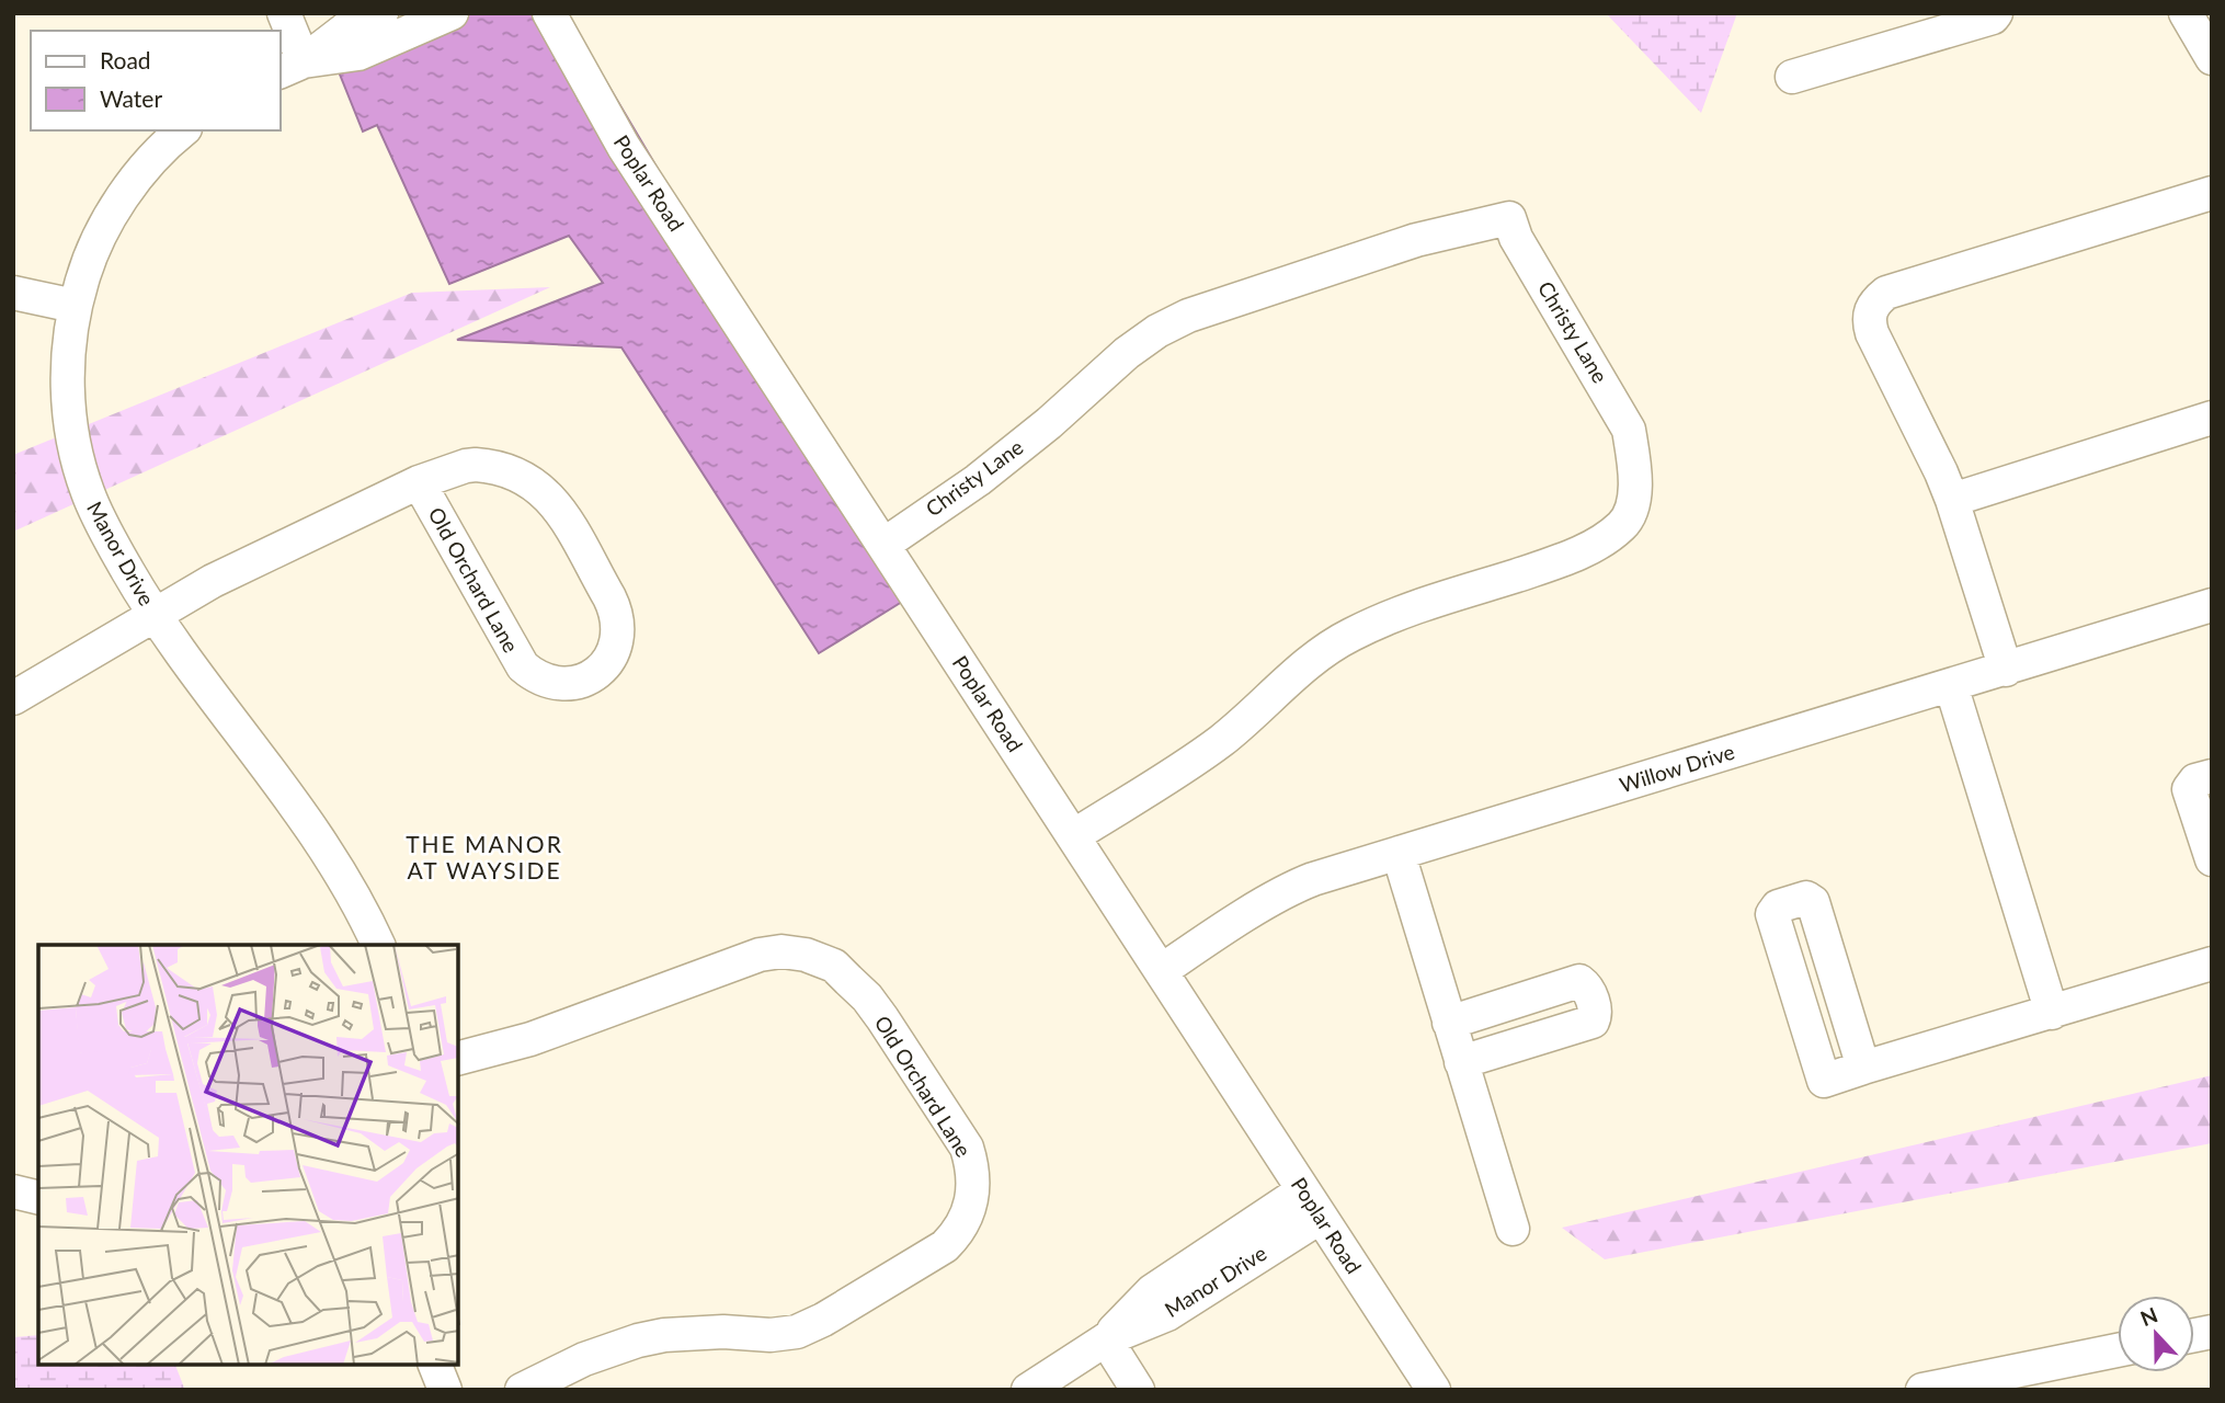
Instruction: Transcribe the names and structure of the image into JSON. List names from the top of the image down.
{
  "streets": {
    "street": [
      "Poplar Road",
      "Christy Lane",
      "Manor Drive",
      "Old Orchard Lane",
      "Willow Drive"
    ]
  },
  "crossings": [
    ["Poplar Road", "Christy Lane"],
    ["Poplar Road", "Manor Drive"],
    ["Poplar Road", "Willow Drive"],
    ["Manor Drive", "Old Orchard Lane"]
  ],
  "districts": ["THE MANOR AT WAYSIDE"],
  "legend": ["Road", "Water"],
  "north": "top"
}
